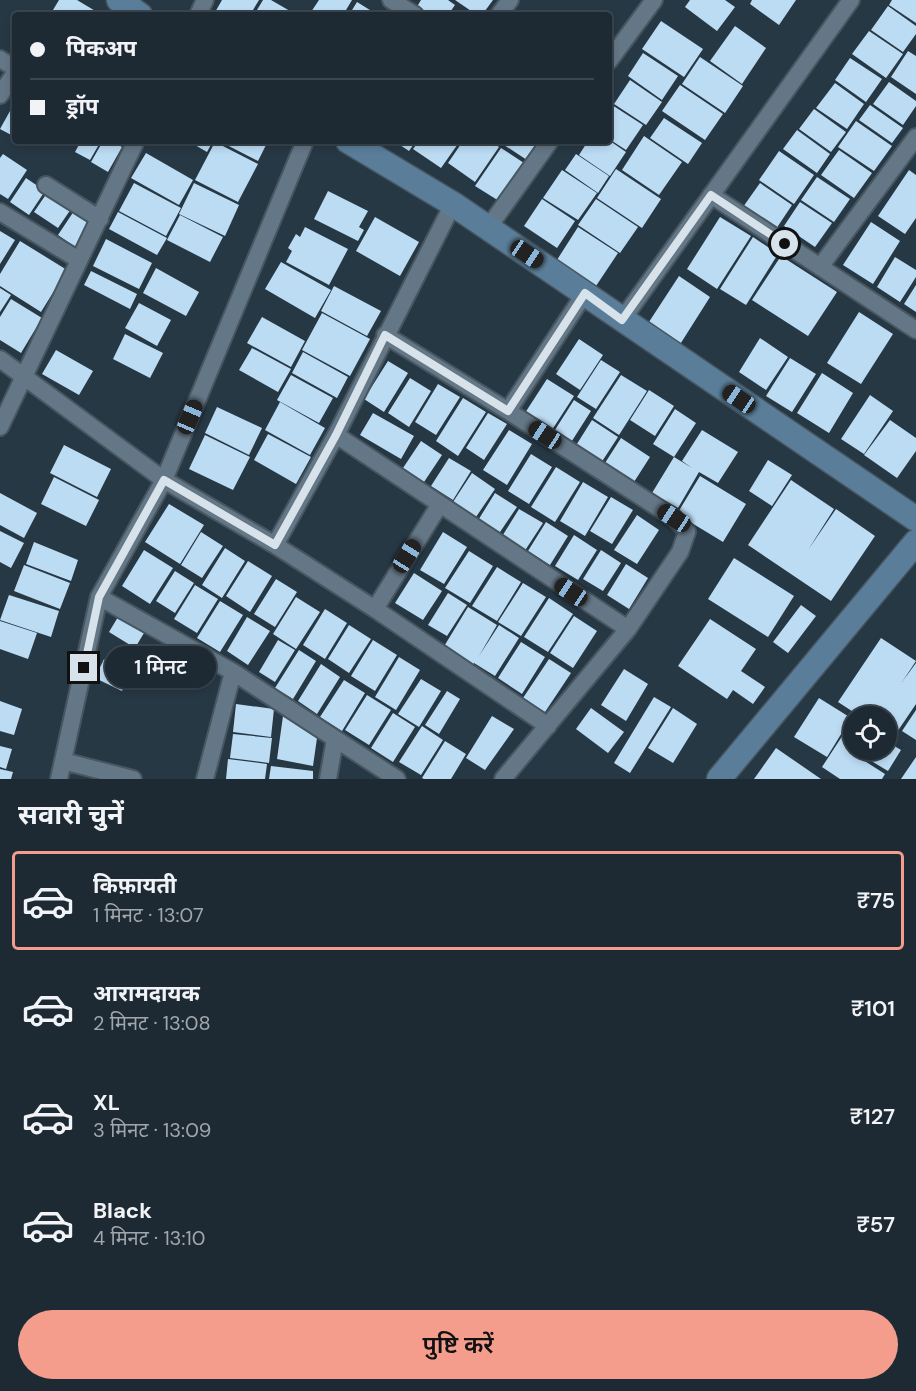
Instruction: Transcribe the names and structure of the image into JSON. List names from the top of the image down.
{
  "page": {
    "banner": ["पिकअप", "ड्रॉप"],
    "bubble": "1 मिनट",
    "heading": "सवारी चुनें",
    "list": [
      {
        "name": "किफ़ायती",
        "note": "1 मिनट · 13:07",
        "value": "₹75"
      },
      {
        "name": "आरामदायक",
        "note": "2 मिनट · 13:08",
        "value": "₹101"
      },
      {
        "name": "XL",
        "note": "3 मिनट · 13:09",
        "value": "₹127"
      },
      {
        "name": "Black",
        "note": "4 मिनट · 13:10",
        "value": "₹57"
      }
    ],
    "buttons": "पुष्टि करें"
  }
}
